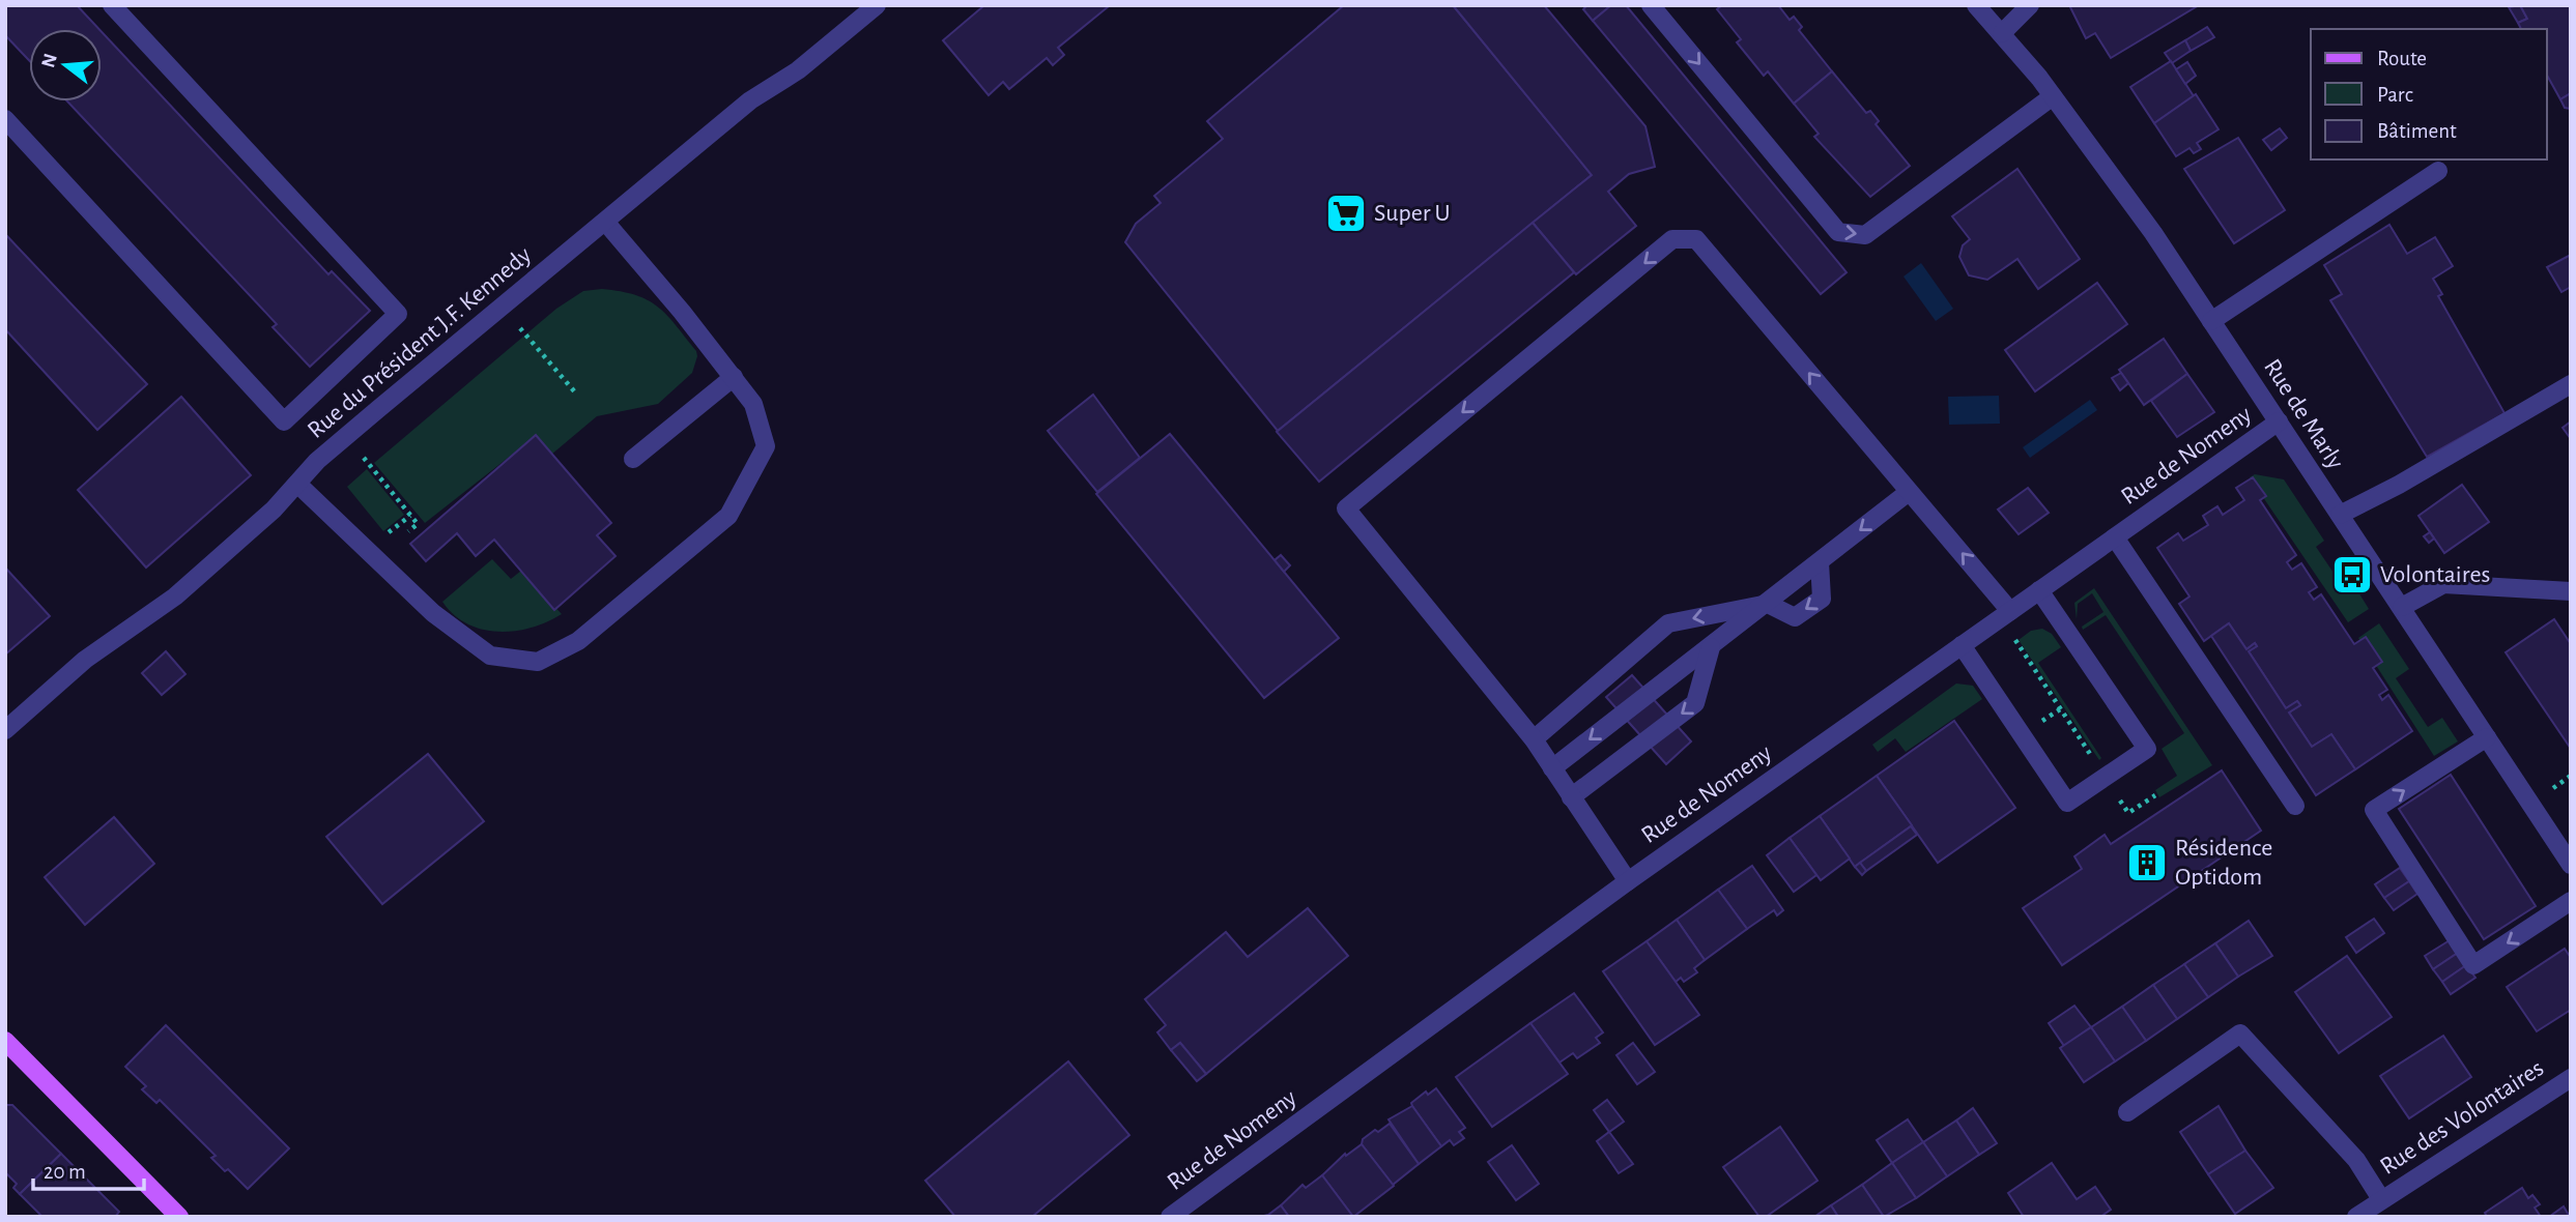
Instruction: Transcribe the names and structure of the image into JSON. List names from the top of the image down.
{
  "streets": {
    "street": [
      "Rue du Président J.F. Kennedy",
      "Rue de Marly",
      "Rue de Nomeny",
      "Rue des Volontaires"
    ]
  },
  "crossings": [
    ["Rue de Marly", "Rue de Nomeny"]
  ],
  "places": {
    "supermarket": ["Super U"],
    "bus stop": ["Volontaires"],
    "building": ["Résidence Optidom"]
  },
  "legend": ["Route", "Parc", "Bâtiment"],
  "scale_bar": "20 m",
  "north": "left"
}
